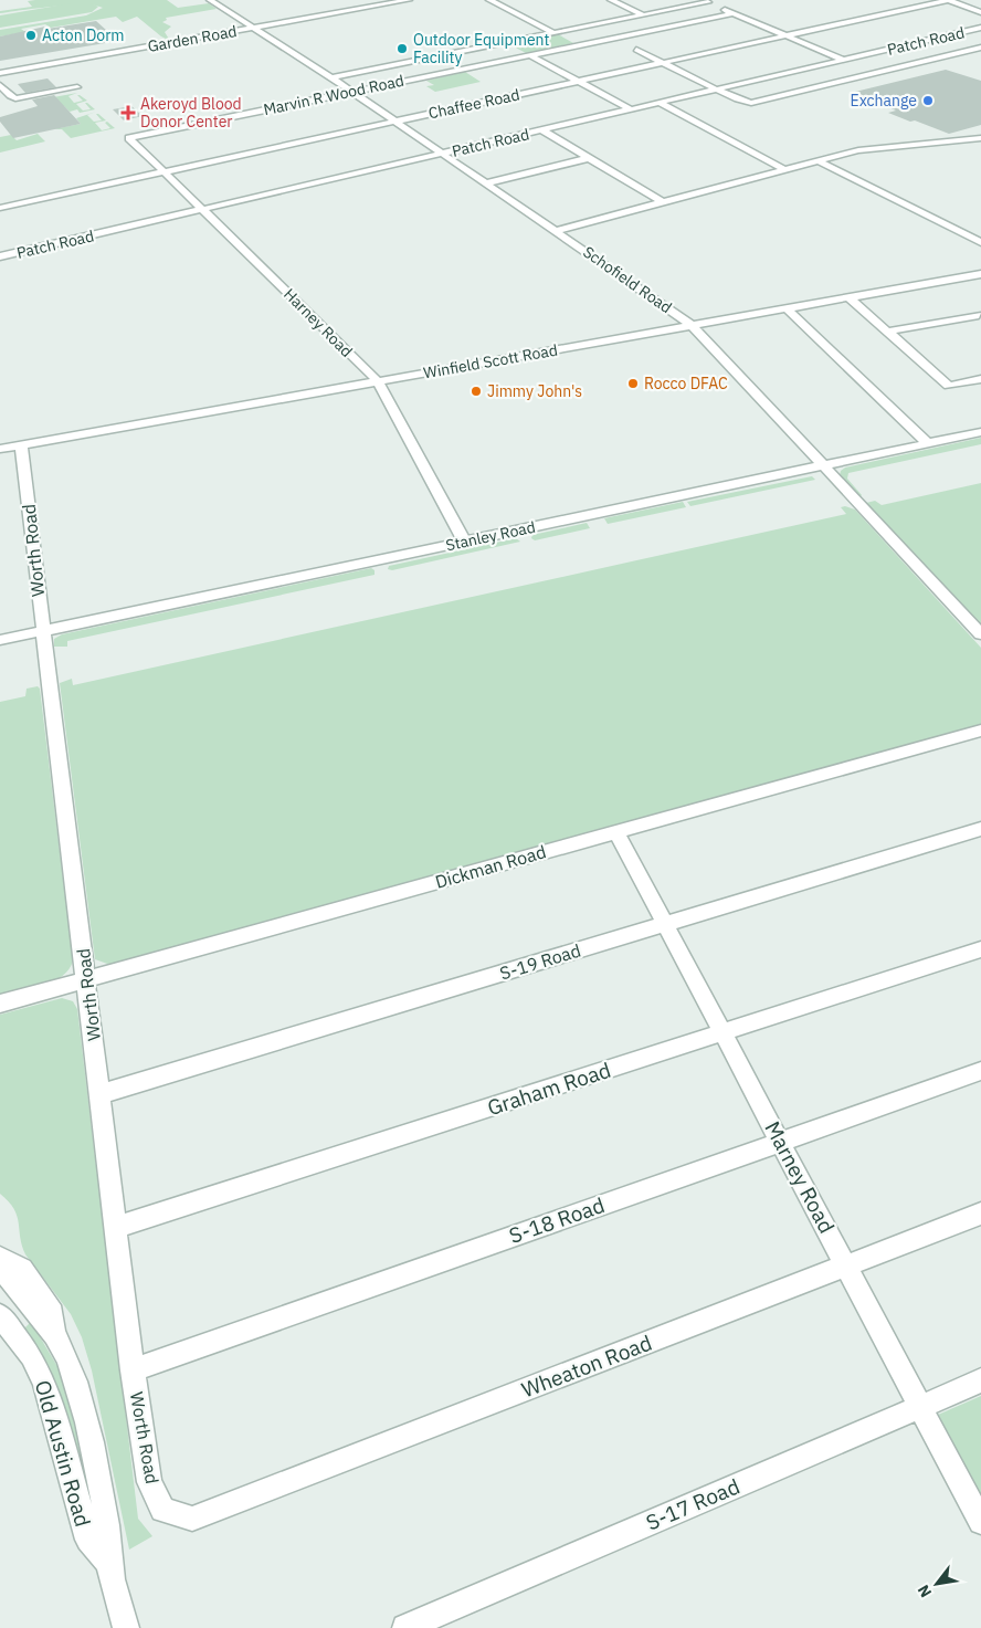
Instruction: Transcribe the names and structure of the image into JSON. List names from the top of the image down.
{
  "streets": {
    "street": [
      "Garden Road",
      "Patch Road",
      "Marvin R Wood Road",
      "Chaffee Road",
      "Schofield Road",
      "Harney Road",
      "Winfield Scott Road",
      "Stanley Road",
      "Worth Road",
      "Dickman Road",
      "S-19 Road",
      "Graham Road",
      "Marney Road",
      "S-18 Road",
      "Wheaton Road",
      "Old Austin Road",
      "S-17 Road"
    ]
  },
  "crossings": [
    ["Garden Road", "Schofield Road"],
    ["Patch Road", "Schofield Road"],
    ["Patch Road", "Harney Road"],
    ["Marvin R Wood Road", "Schofield Road"],
    ["Marvin R Wood Road", "Harney Road"],
    ["Chaffee Road", "Schofield Road"],
    ["Chaffee Road", "Harney Road"],
    ["Schofield Road", "Winfield Scott Road"],
    ["Schofield Road", "Stanley Road"],
    ["Harney Road", "Winfield Scott Road"],
    ["Harney Road", "Stanley Road"],
    ["Winfield Scott Road", "Worth Road"],
    ["Stanley Road", "Worth Road"],
    ["Worth Road", "Dickman Road"],
    ["Worth Road", "S-19 Road"],
    ["Worth Road", "Graham Road"],
    ["Worth Road", "S-18 Road"],
    ["Worth Road", "Wheaton Road"],
    ["Dickman Road", "Marney Road"],
    ["S-19 Road", "Marney Road"],
    ["Graham Road", "Marney Road"],
    ["Marney Road", "S-18 Road"],
    ["Marney Road", "Wheaton Road"],
    ["Marney Road", "S-17 Road"]
  ],
  "places": {
    "other": [
      "Acton Dorm",
      "Outdoor Equipment Facility",
      "Exchange",
      "Rocco DFAC",
      "Jimmy John's"
    ],
    "health": ["Akeroyd Blood Donor Center"]
  },
  "north": "bottom left"
}
